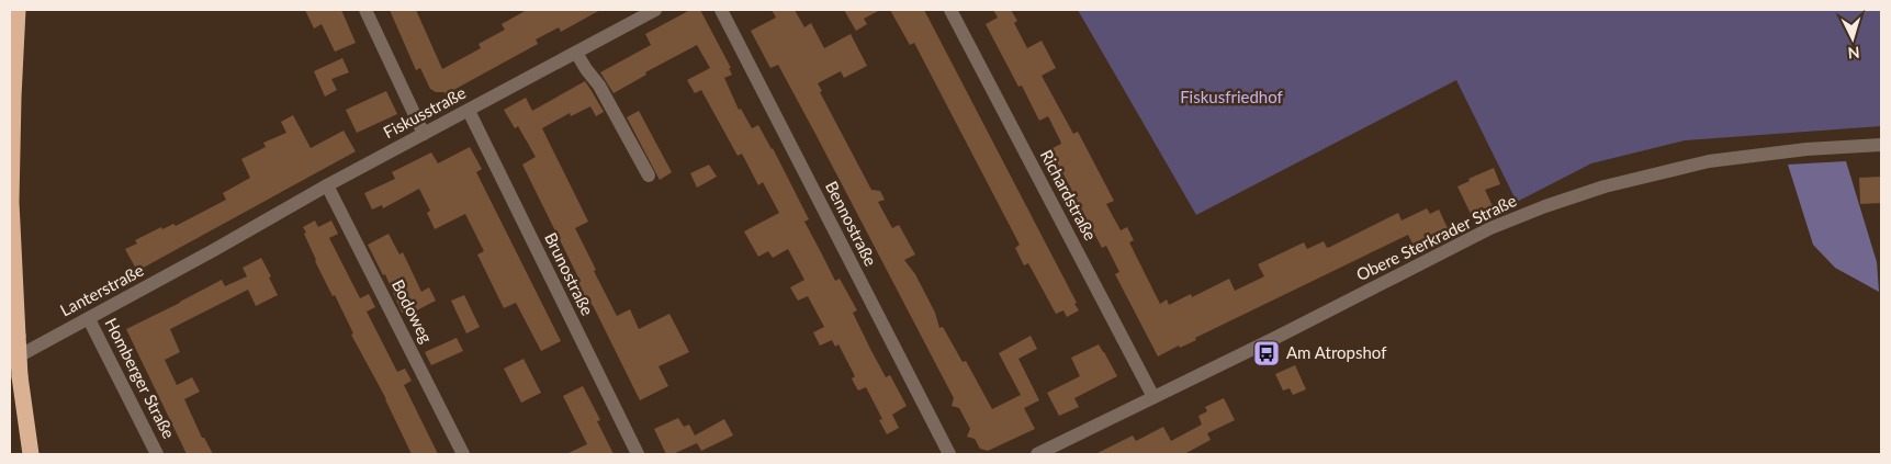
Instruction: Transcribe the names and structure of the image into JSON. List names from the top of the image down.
{
  "streets": {
    "street": [
      "Fiskusstraße",
      "Richardstraße",
      "Bennostraße",
      "Obere Sterkrader Straße",
      "Brunostraße",
      "Lanterstraße",
      "Bodoweg",
      "Homberger Straße"
    ]
  },
  "crossings": [
    ["Fiskusstraße", "Brunostraße"],
    ["Fiskusstraße", "Lanterstraße"],
    ["Fiskusstraße", "Bodoweg"],
    ["Richardstraße", "Obere Sterkrader Straße"],
    ["Lanterstraße", "Homberger Straße"]
  ],
  "parks": ["Fiskusfriedhof"],
  "places": {
    "bus stop": ["Am Atropshof"]
  },
  "north": "bottom"
}
